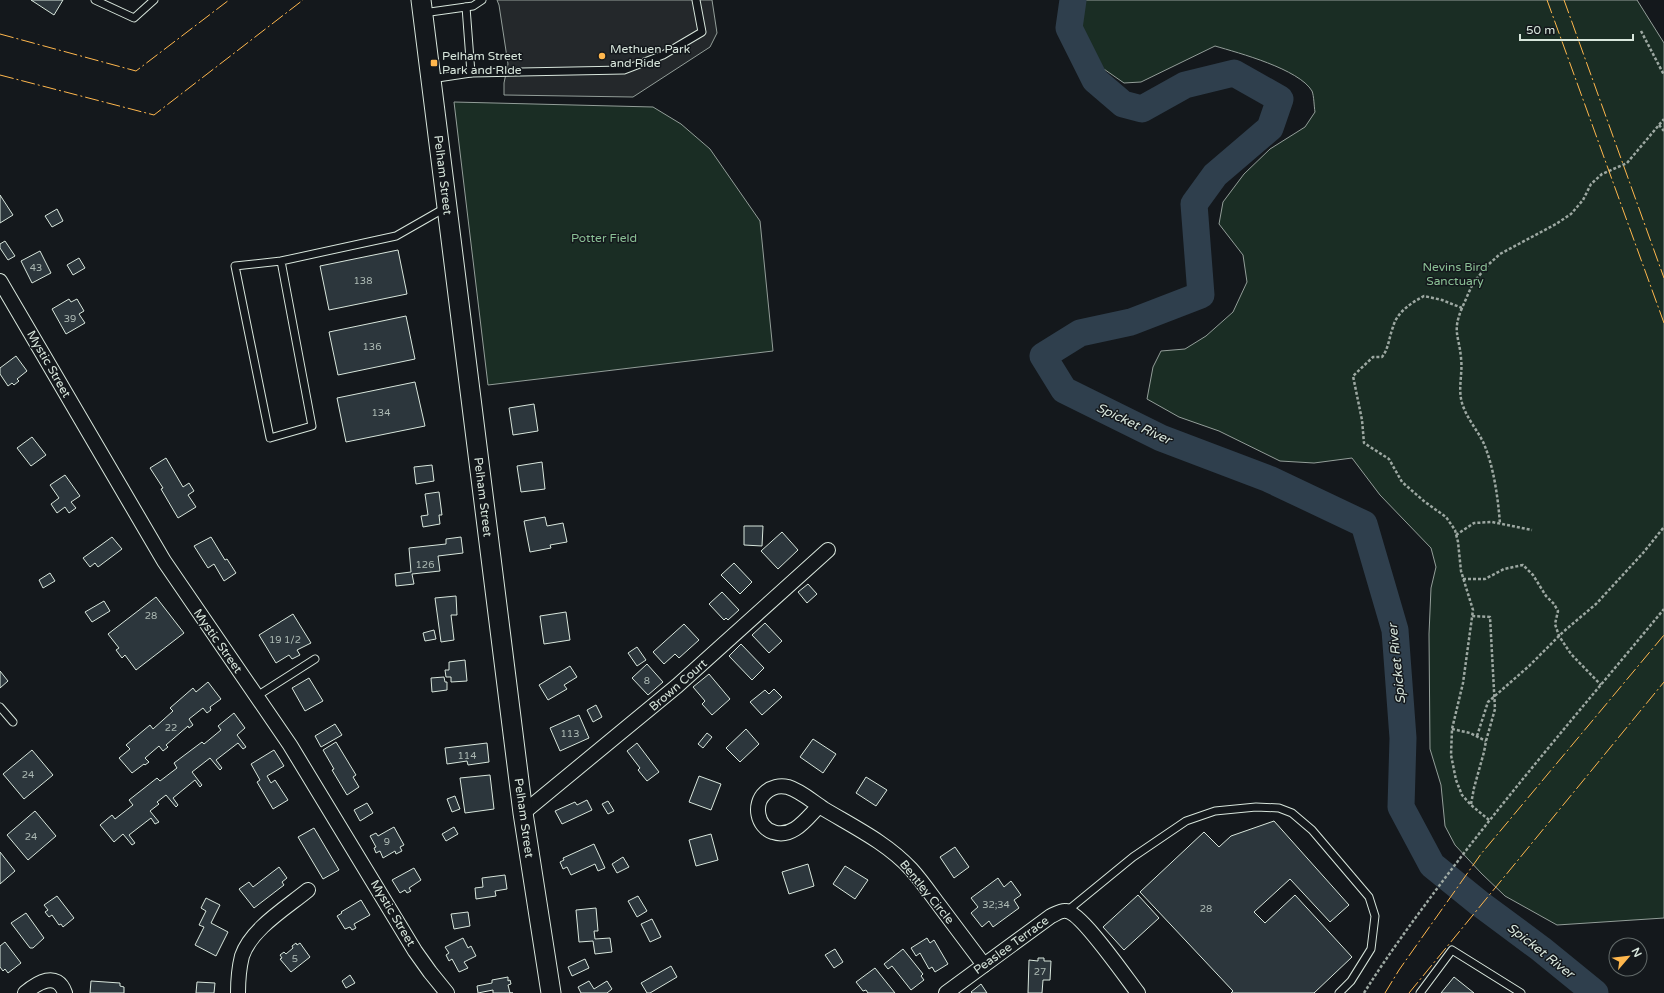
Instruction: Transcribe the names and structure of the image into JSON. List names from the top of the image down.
{
  "streets": {
    "main road": ["Pelham Street"],
    "street": [
      "Mystic Street",
      "Brown Court",
      "Bentley Circle",
      "Peaslee Terrace"
    ]
  },
  "crossings": [
    ["Pelham Street", "Brown Court"],
    ["Bentley Circle", "Peaslee Terrace"]
  ],
  "water": ["Spicket River"],
  "parks": ["Potter Field", "Nevins Bird Sanctuary"],
  "places": {
    "other": ["Methuen Park and Ride"],
    "transit": ["Pelham Street Park and RIde"]
  },
  "house_numbers": [
    "43",
    "138",
    "39",
    "136",
    "134",
    "126",
    "28",
    "19 1/2",
    "8",
    "22",
    "113",
    "114",
    "24",
    "24",
    "9",
    "32;34",
    "28",
    "5",
    "27"
  ],
  "scale_bar": "50 m",
  "north": "top right"
}
